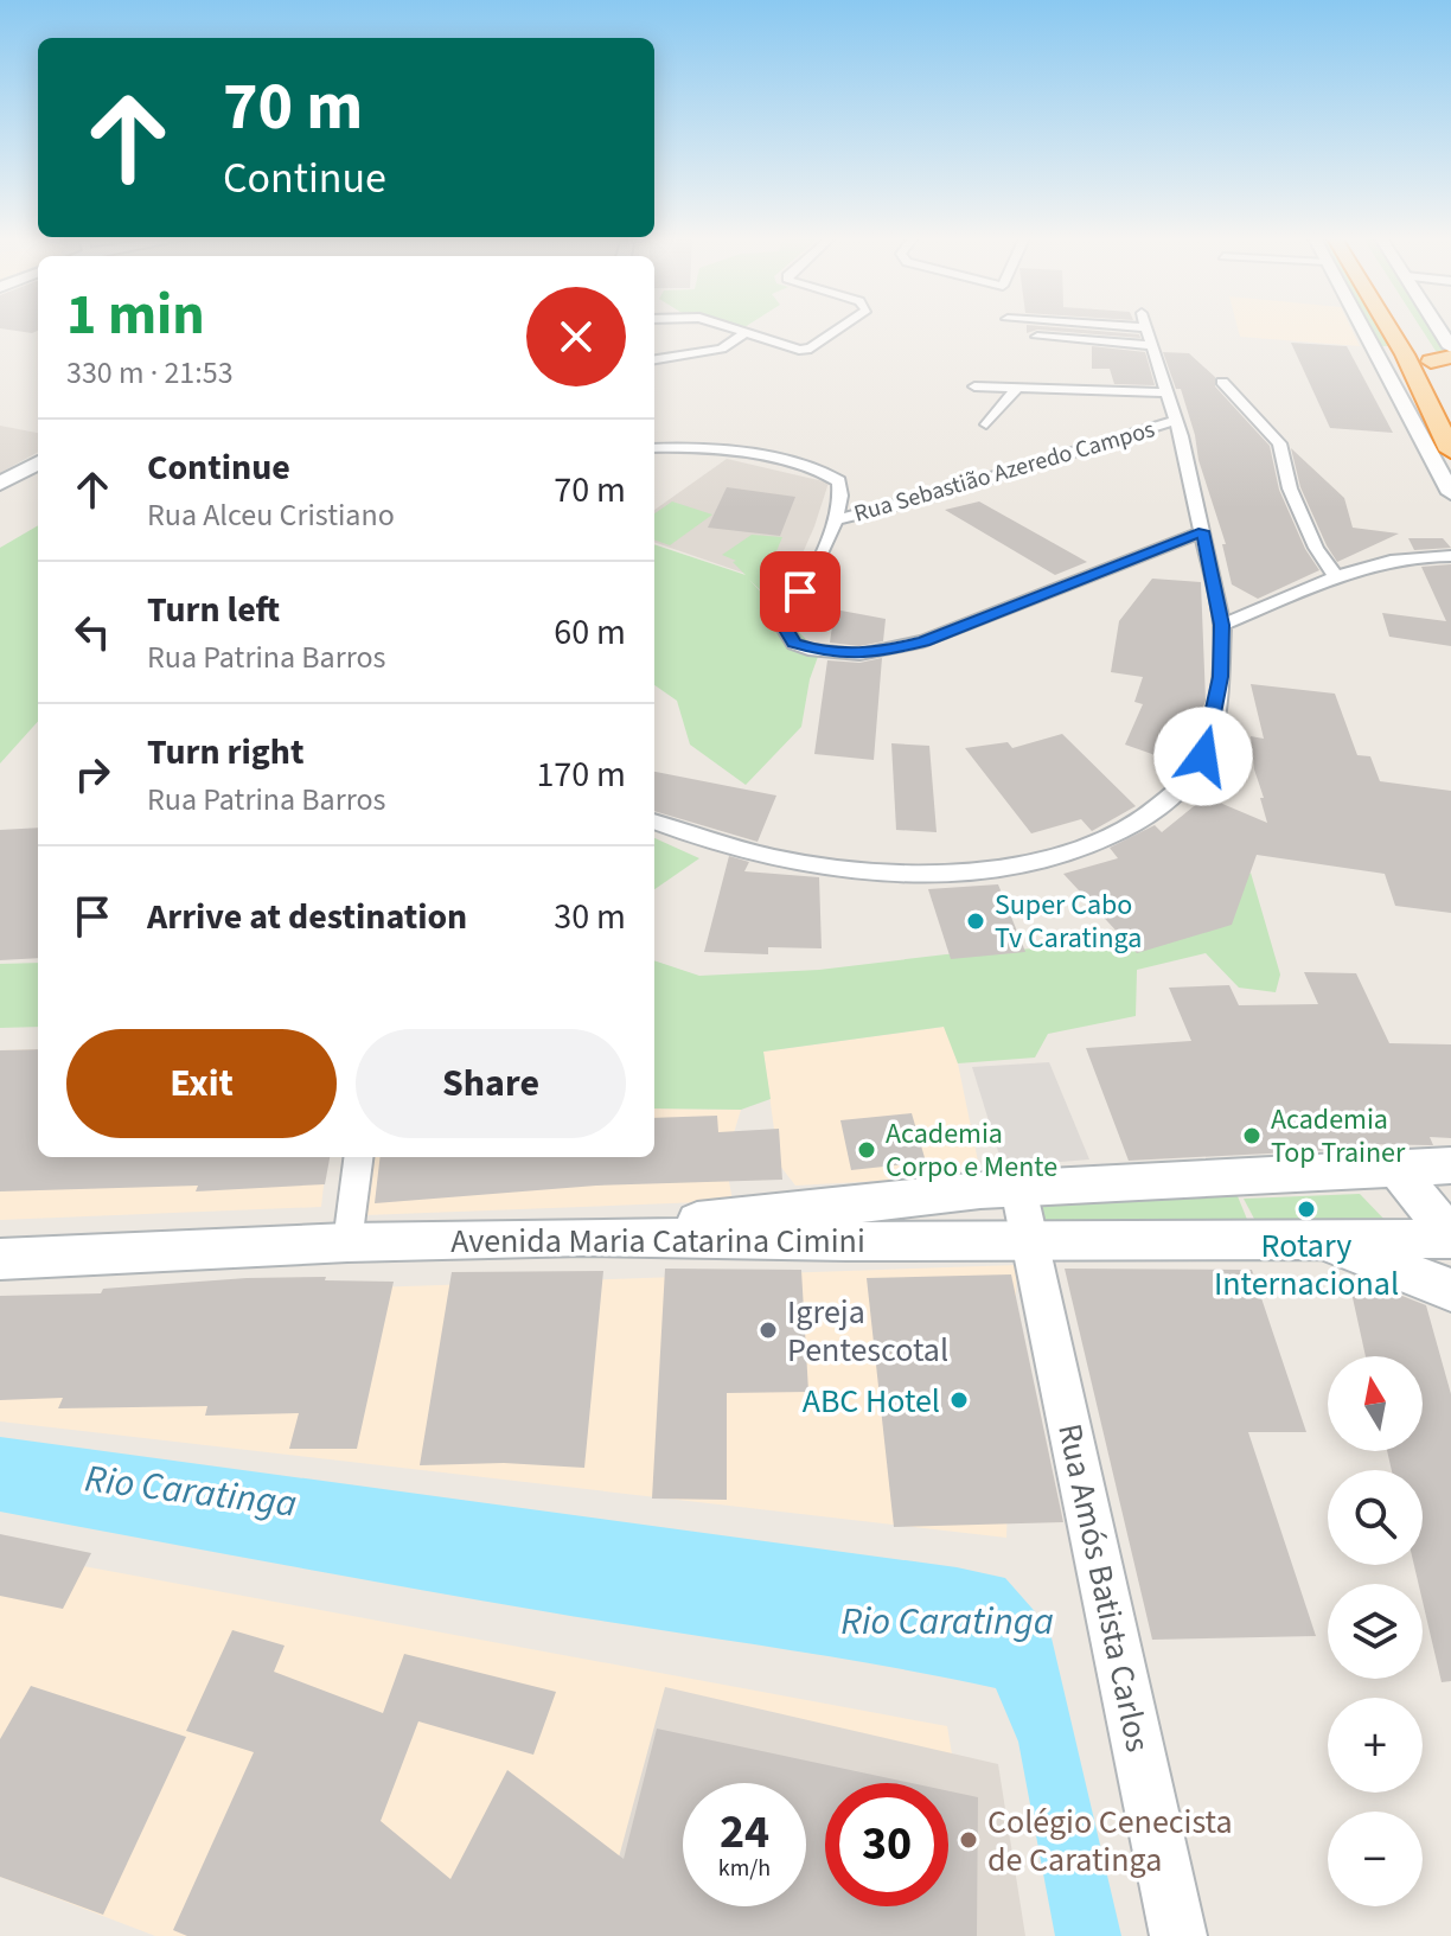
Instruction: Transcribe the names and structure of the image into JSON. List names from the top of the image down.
{
  "streets": {
    "main road": ["Avenida Maria Catarina Cimini"],
    "street": ["Rua Sebastião Azeredo Campos", "Rua Amós Batista Carlos"]
  },
  "crossings": [
    ["Avenida Maria Catarina Cimini", "Rua Amós Batista Carlos"]
  ],
  "water": ["Rio Caratinga"],
  "places": [
    "Super Cabo Tv Caratinga",
    "Academia Top Trainer",
    "Academia Corpo e Mente",
    "Rotary Internacional",
    "Igreja Pentescotal",
    "ABC Hotel",
    "Colégio Cenecista de Caratinga"
  ],
  "north": "top",
  "page": {
    "turn": ["70 m", "Continue"],
    "heading": ["1 min", "330 m · 21:53"],
    "list": [
      {
        "name": "Continue",
        "note": "Rua Alceu Cristiano",
        "value": "70 m"
      },
      {
        "name": "Turn left",
        "note": "Rua Patrina Barros",
        "value": "60 m"
      },
      {
        "name": "Turn right",
        "note": "Rua Patrina Barros",
        "value": "170 m"
      },
      {
        "name": "Arrive at destination",
        "value": "30 m"
      }
    ],
    "buttons": ["Exit", "Share"],
    "map_buttons": ["+", "−"],
    "speed": "24 km/h",
    "limit": "30"
  }
}
